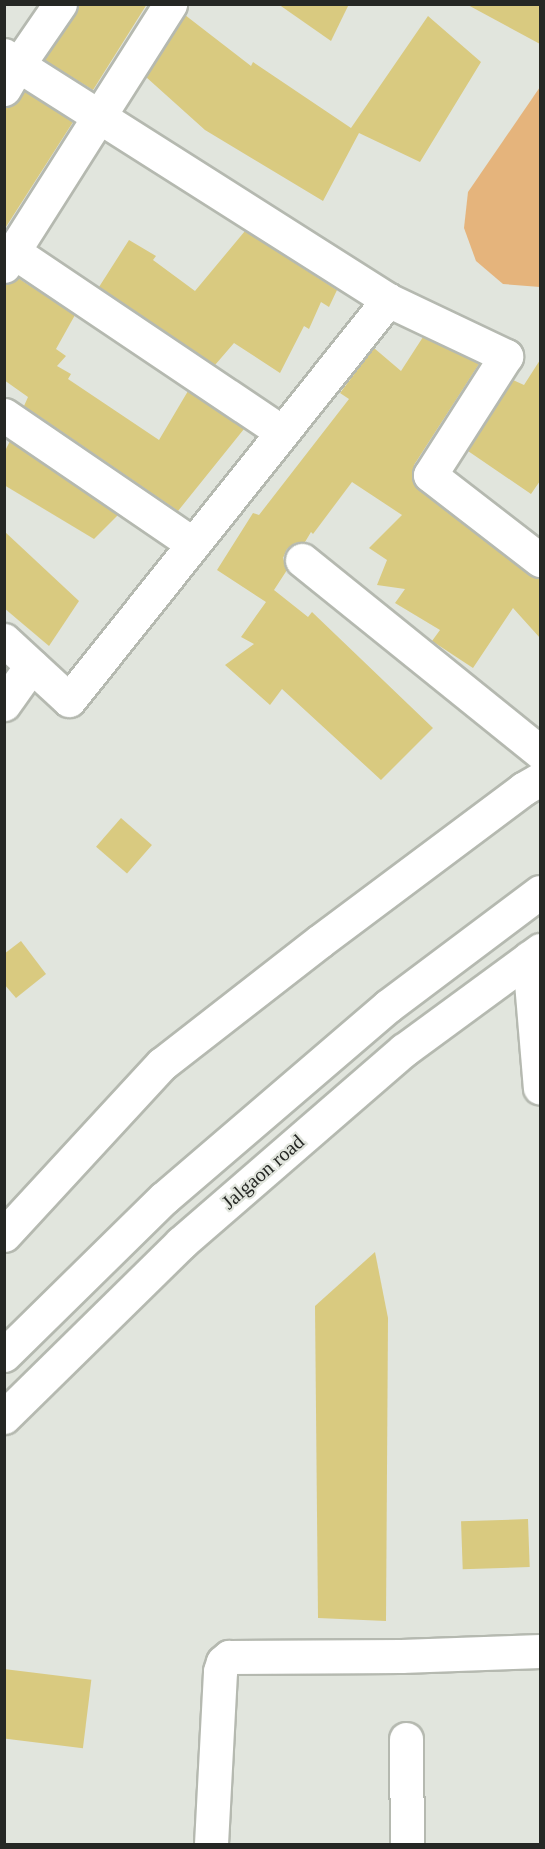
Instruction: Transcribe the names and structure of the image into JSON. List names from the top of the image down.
{
  "streets": {
    "main road": ["Jalgaon road"]
  }
}
